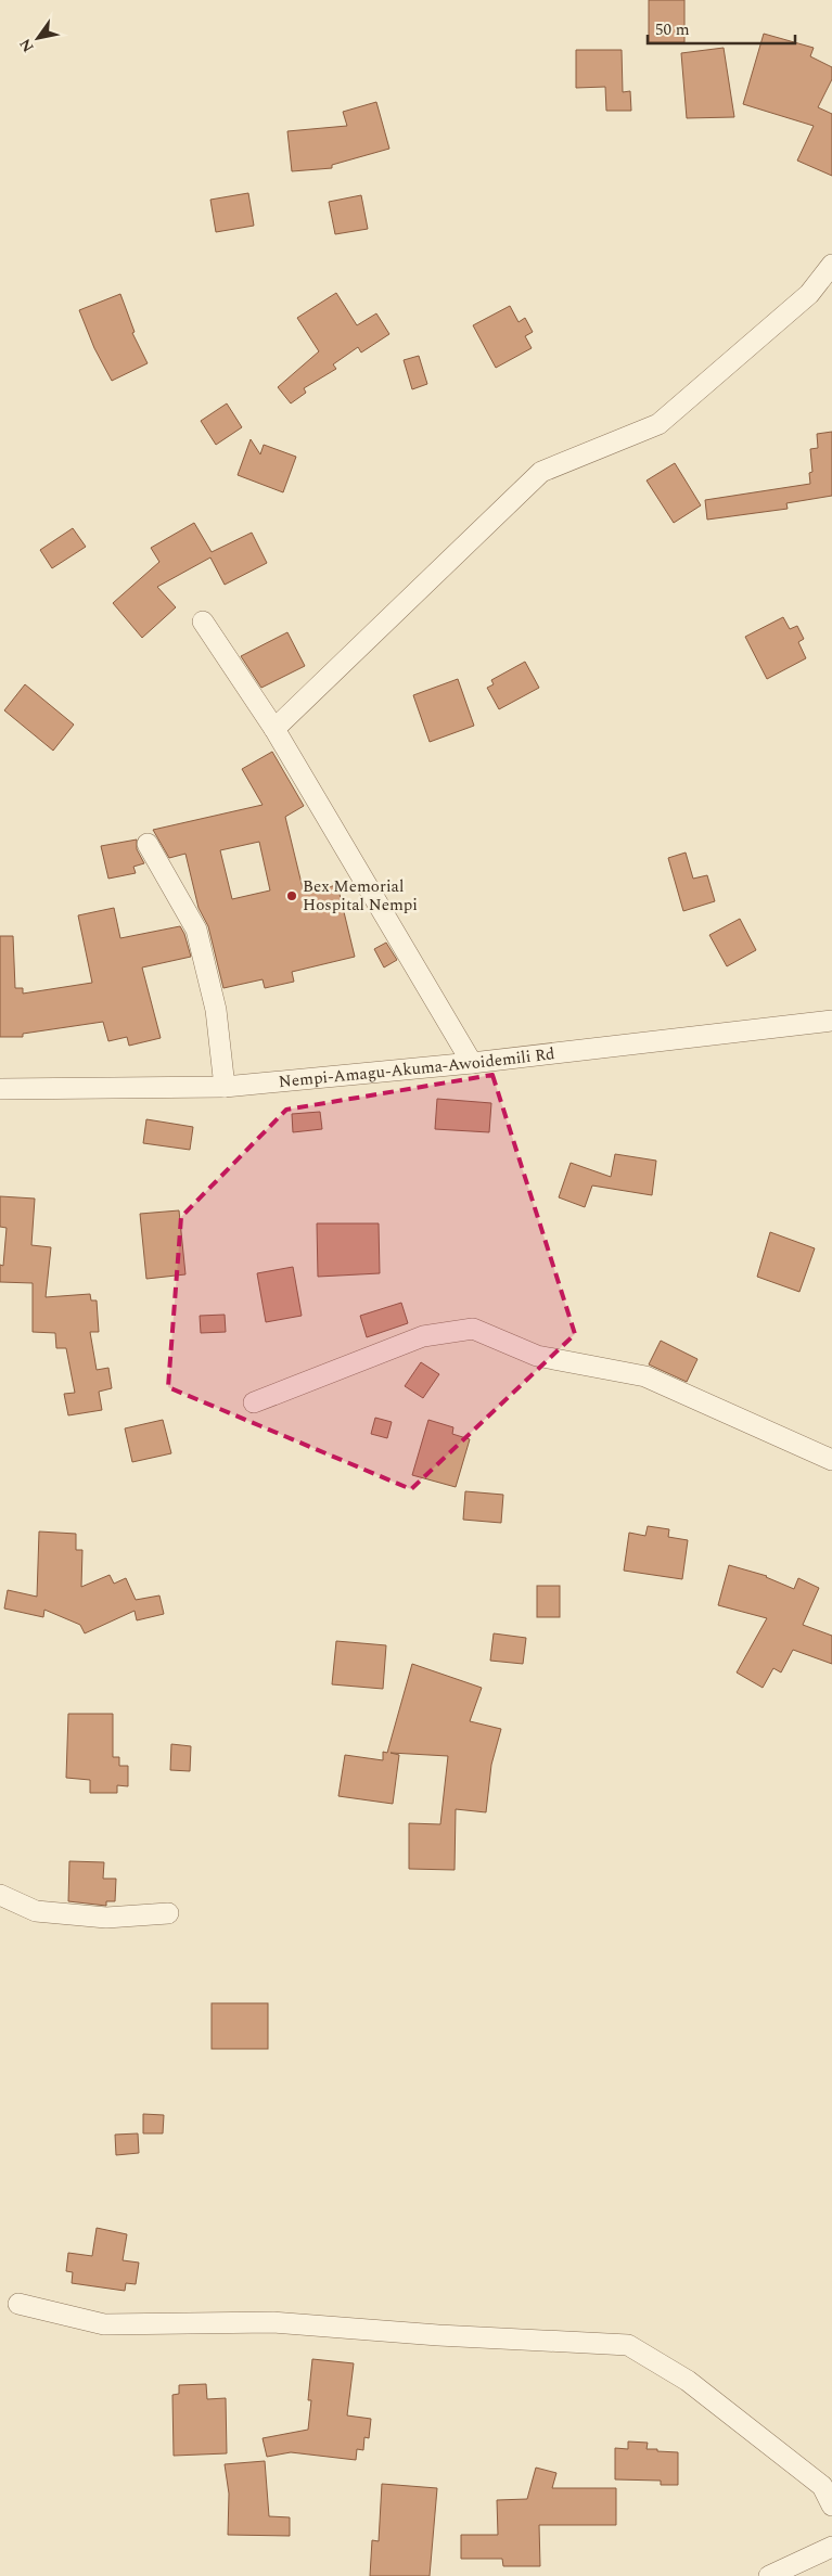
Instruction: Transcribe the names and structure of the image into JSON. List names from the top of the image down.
{
  "streets": {
    "street": ["Nempi-Amagu-Akuma-Awoidemili Rd"]
  },
  "places": ["Bex Memorial Hospital Nempi"],
  "scale_bar": "50 m",
  "north": "bottom left"
}
